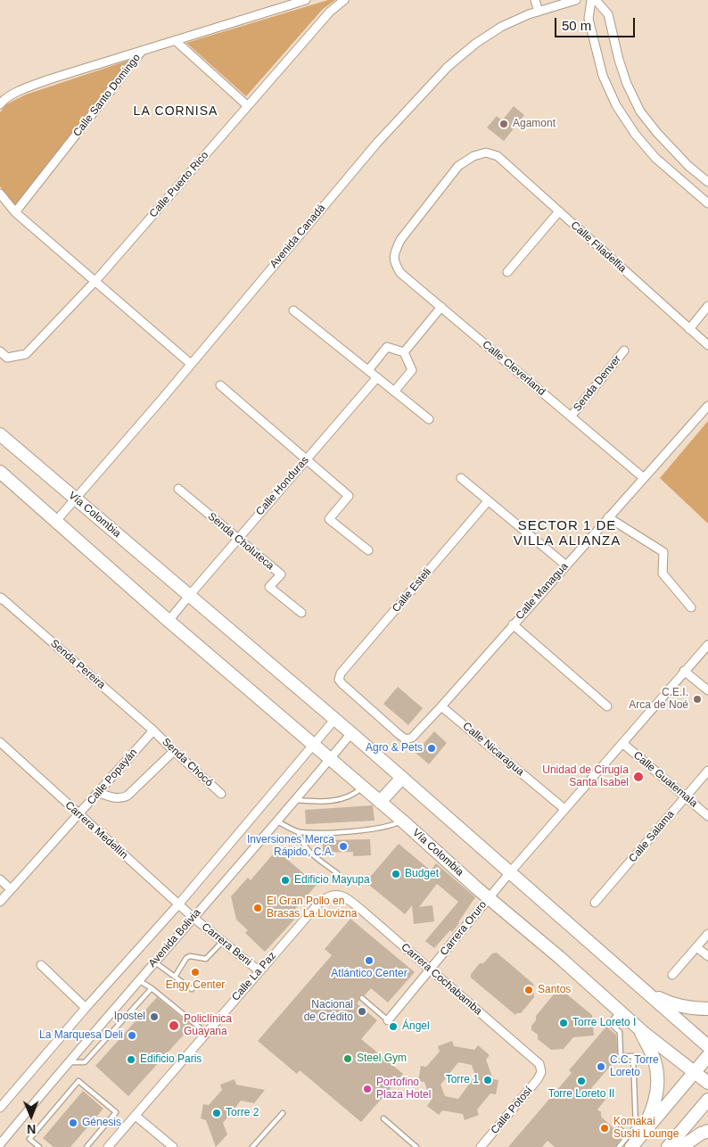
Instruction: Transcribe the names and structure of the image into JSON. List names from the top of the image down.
{
  "streets": {
    "main road": ["Vía Colombia"],
    "street": [
      "Calle Santo Domingo",
      "Calle Puerto Rico",
      "Avenida Canadá",
      "Calle Filadelfia",
      "Calle Cleverland",
      "Senda Denver",
      "Calle Honduras",
      "Senda Choluteca",
      "Calle Esteli",
      "Calle Managua",
      "Senda Pereira",
      "Calle Nicaragua",
      "Senda Chocó",
      "Calle Popayán",
      "Calle Guatemala",
      "Carrera Medellín",
      "Calle Salama",
      "Carrera Oruro",
      "Avenida Bolivia",
      "Carrera Beni",
      "Calle La Paz",
      "Carrera Cochabamba",
      "Calle Potosí"
    ]
  },
  "crossings": [
    ["Avenida Canadá", "Vía Colombia"],
    ["Calle Filadelfia", "Calle Cleverland"],
    ["Calle Cleverland", "Senda Denver"],
    ["Calle Cleverland", "Calle Managua"],
    ["Calle Honduras", "Vía Colombia"],
    ["Calle Honduras", "Senda Choluteca"],
    ["Vía Colombia", "Carrera Oruro"],
    ["Vía Colombia", "Avenida Bolivia"],
    ["Calle Esteli", "Calle Managua"],
    ["Calle Managua", "Calle Nicaragua"],
    ["Senda Pereira", "Senda Chocó"],
    ["Senda Pereira", "Calle Popayán"],
    ["Calle Nicaragua", "Carrera Oruro"],
    ["Senda Chocó", "Calle Popayán"],
    ["Calle Popayán", "Carrera Medellín"],
    ["Calle Guatemala", "Calle Salama"],
    ["Calle Guatemala", "Carrera Oruro"],
    ["Carrera Medellín", "Avenida Bolivia"],
    ["Carrera Medellín", "Carrera Beni"],
    ["Carrera Oruro", "Carrera Cochabamba"],
    ["Avenida Bolivia", "Carrera Beni"],
    ["Carrera Beni", "Calle La Paz"],
    ["Calle La Paz", "Carrera Cochabamba"],
    ["Carrera Cochabamba", "Calle Potosí"]
  ],
  "districts": ["LA CORNISA", "SECTOR 1 DE VILLA ALIANZA"],
  "places": [
    "Agamont",
    "C.E.I. Arca de Noé",
    "Agro & Pets",
    "Unidad de Cirugía Santa Isabel",
    "Inversiones Merca Rápido, C.A.",
    "Budget",
    "Edificio Mayupa",
    "El Gran Pollo en Brasas La Llovizna",
    "Atlántico Center",
    "Engy Center",
    "Santos",
    "Nacional de Crédito",
    "Ipostel",
    "Torre Loreto I",
    "Policlínica Guayana",
    "Ángel",
    "La Marquesa Deli",
    "Steel Gym",
    "Edificio Paris",
    "C.C. Torre Loreto",
    "Torre 1",
    "Torre Loreto II",
    "Portofino Plaza Hotel",
    "Torre 2",
    "Génesis",
    "Komakai Sushi Lounge"
  ],
  "scale_bar": "50 m",
  "north": "bottom"
}
